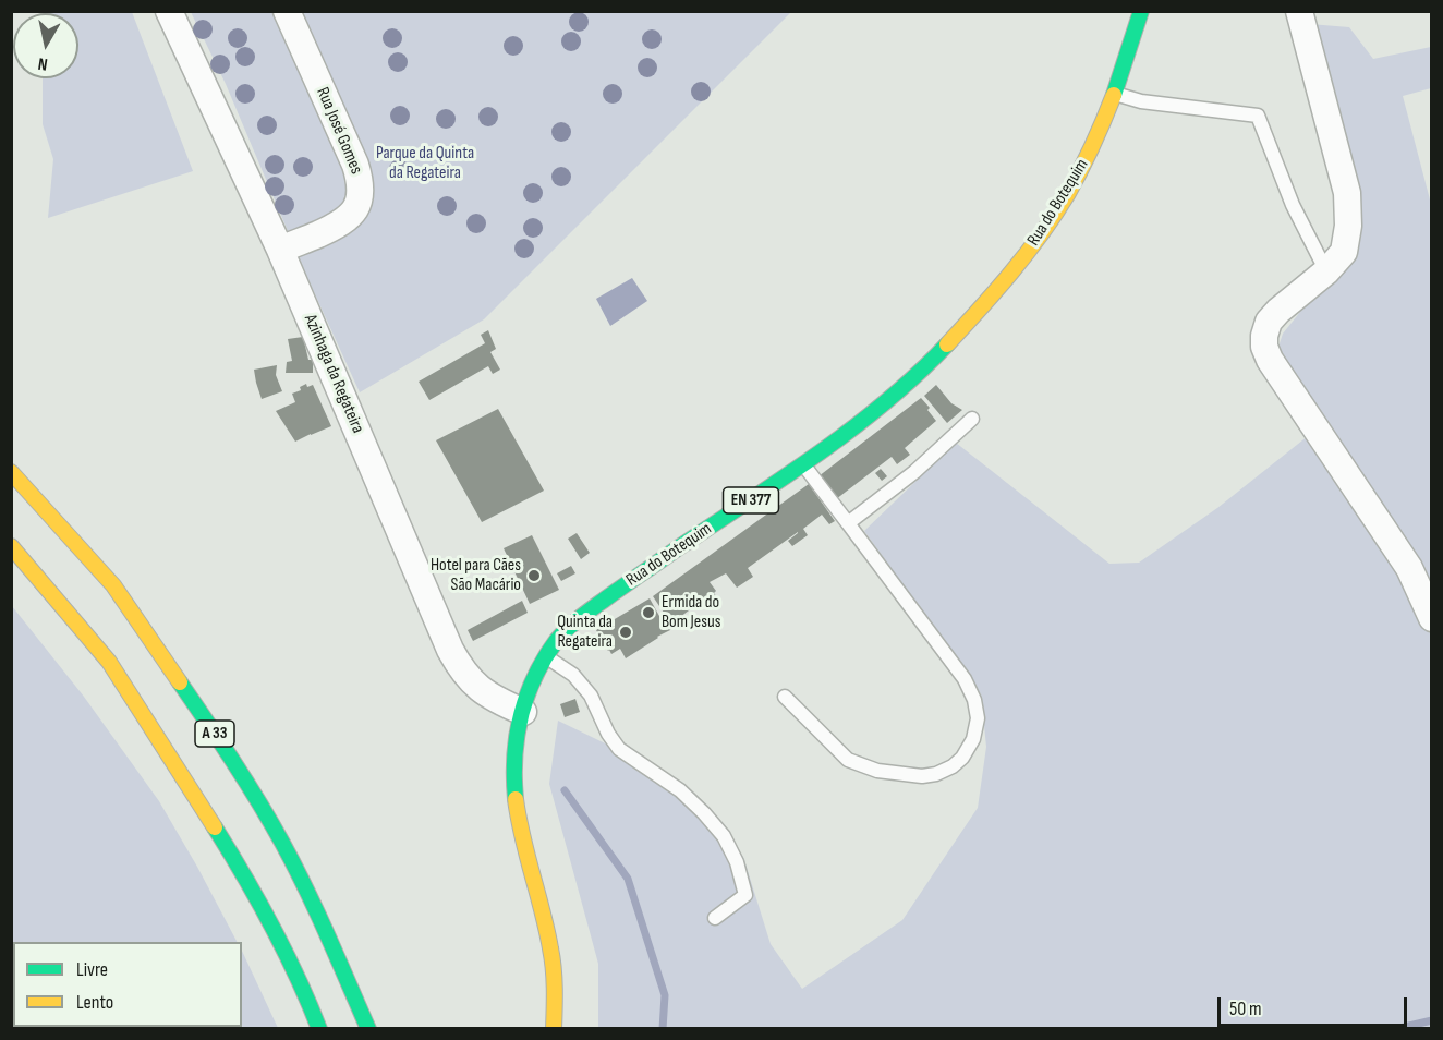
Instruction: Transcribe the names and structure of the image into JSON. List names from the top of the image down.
{
  "streets": {
    "main road": ["Rua do Botequim", "EN 377", "A 33"],
    "street": ["Rua José Gomes", "Azinhaga da Regateira"]
  },
  "crossings": [
    ["Rua José Gomes", "Azinhaga da Regateira"],
    ["Rua do Botequim", "Azinhaga da Regateira"]
  ],
  "parks": ["Parque da Quinta da Regateira"],
  "places": ["Hotel para Cães São Macário", "Ermida do Bom Jesus", "Quinta da Regateira"],
  "legend": ["Livre", "Lento"],
  "scale_bar": "50 m",
  "north": "bottom"
}
